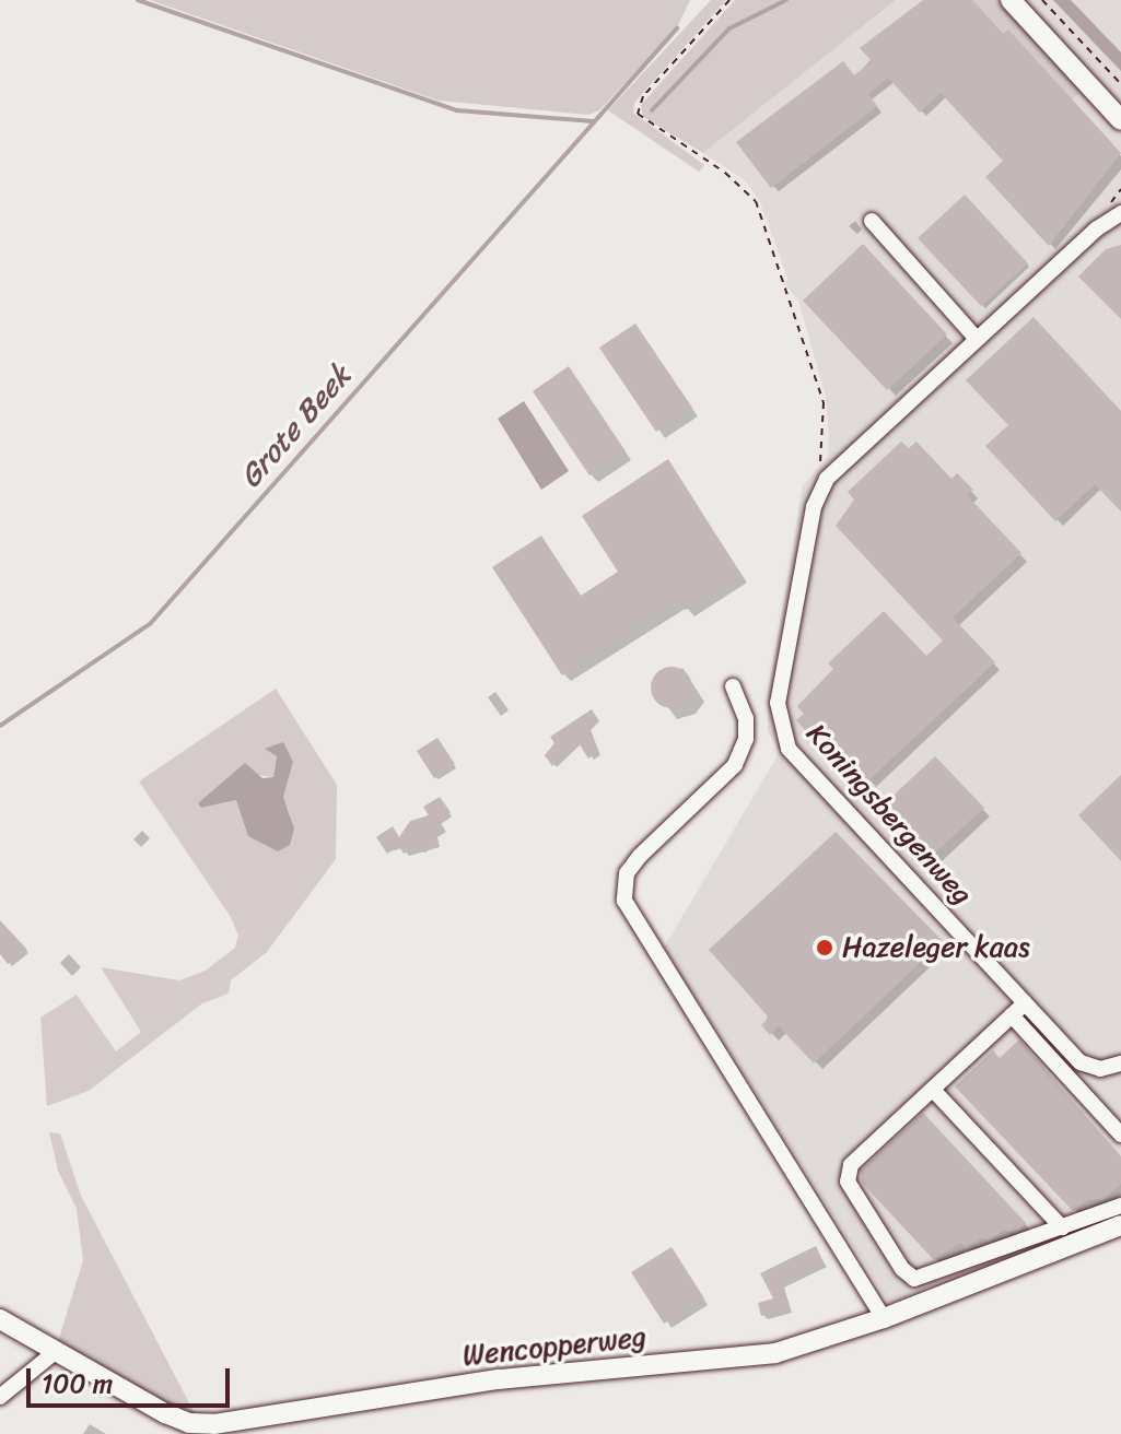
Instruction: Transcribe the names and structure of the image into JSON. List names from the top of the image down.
{
  "streets": {
    "street": ["Koningsbergenweg", "Wencopperweg"]
  },
  "water": ["Grote Beek"],
  "places": ["Hazeleger kaas"],
  "scale_bar": "100 m"
}
